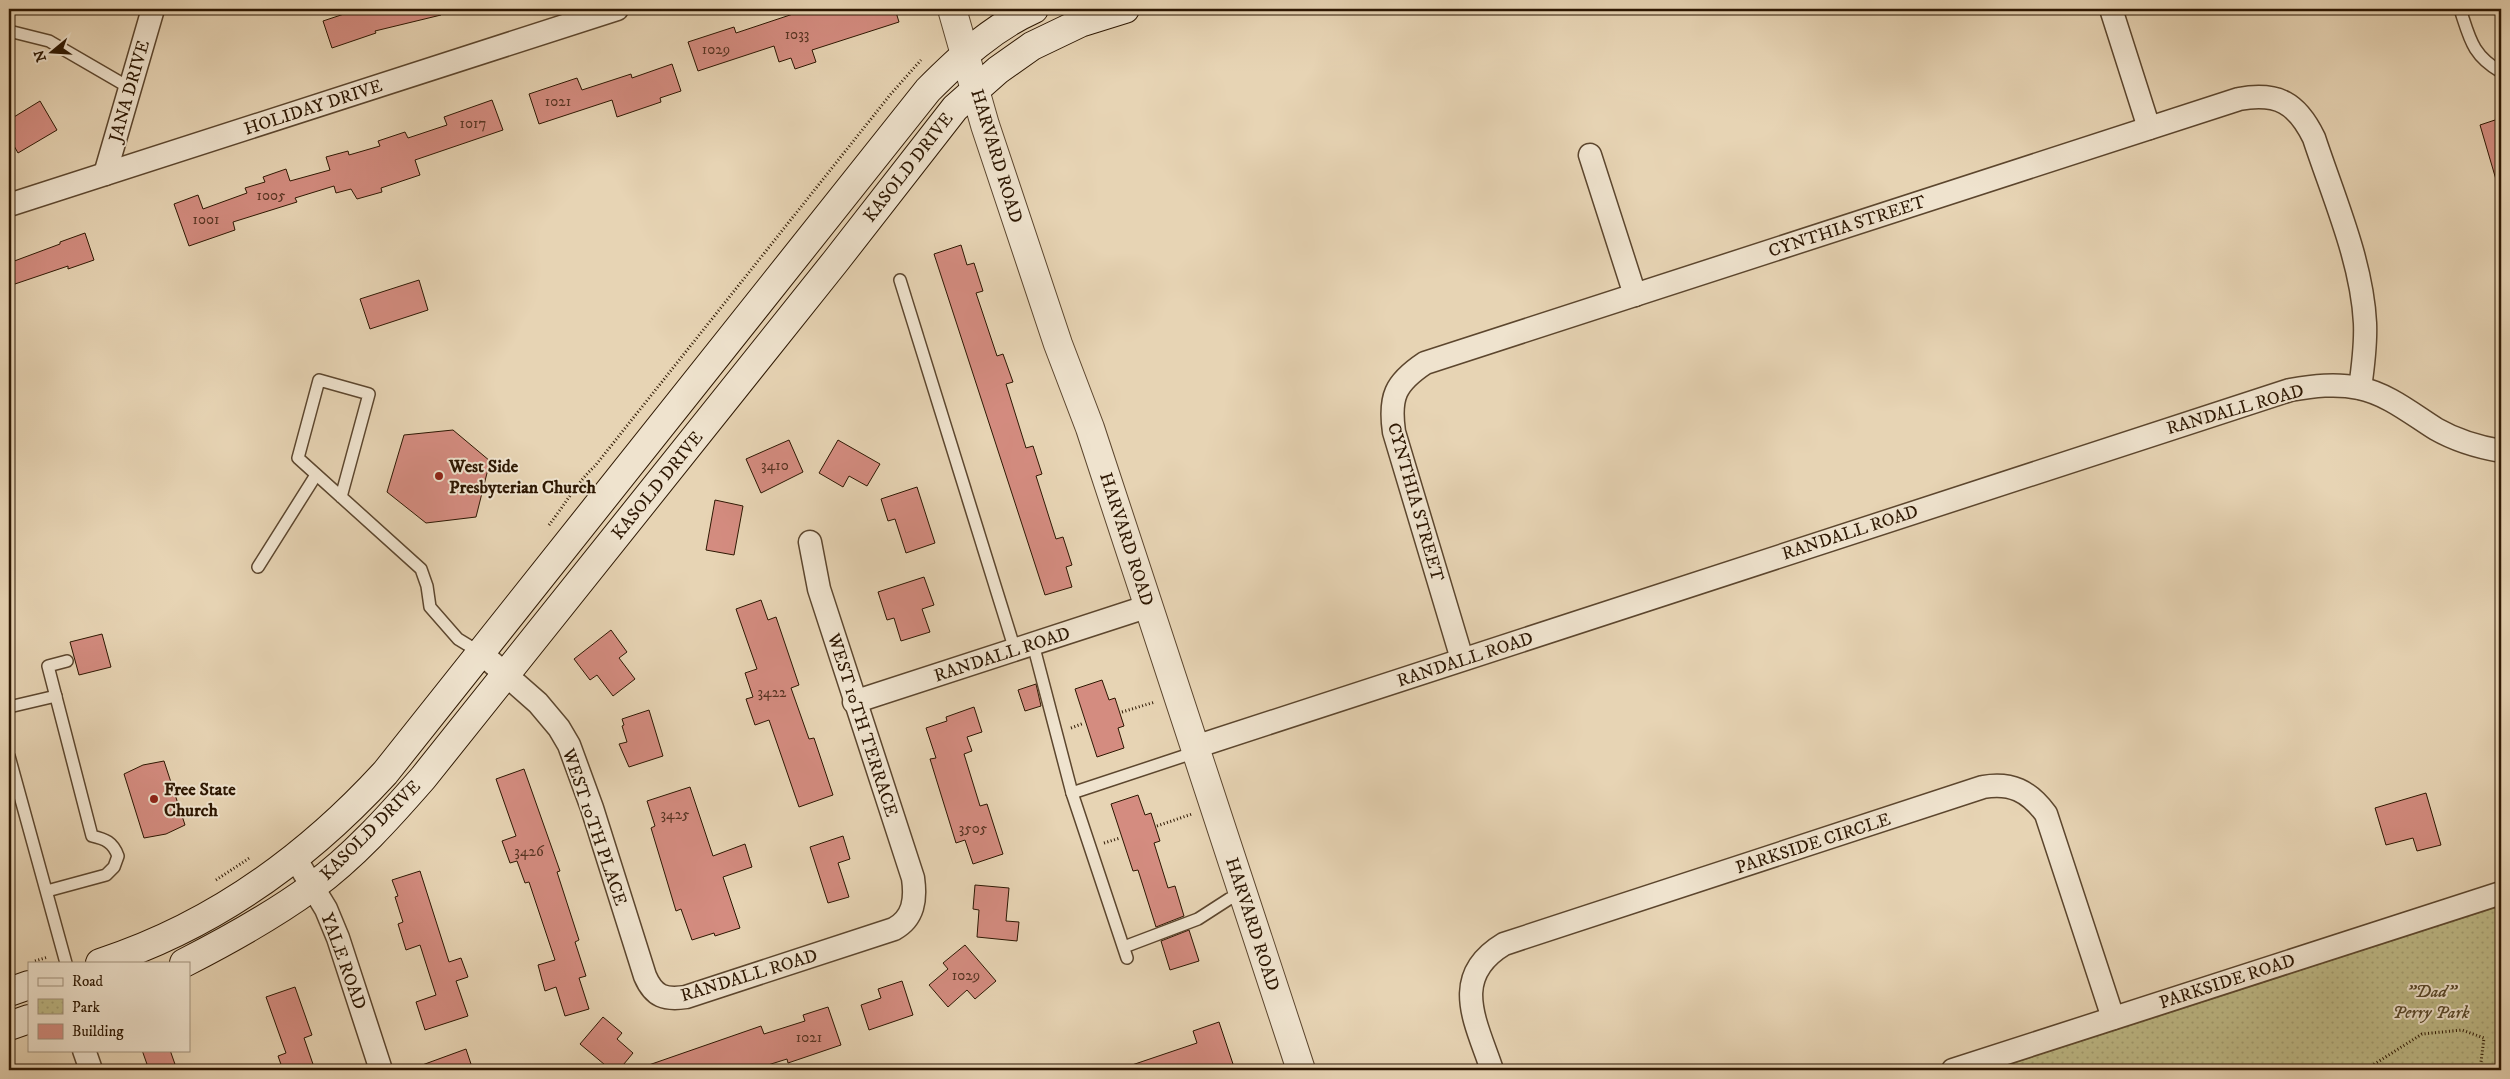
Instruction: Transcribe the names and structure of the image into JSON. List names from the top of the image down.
{
  "streets": {
    "main road": ["HARVARD ROAD", "KASOLD DRIVE"],
    "street": [
      "JANA DRIVE",
      "HOLIDAY DRIVE",
      "CYNTHIA STREET",
      "RANDALL ROAD",
      "WEST 10TH TERRACE",
      "WEST 10TH PLACE",
      "PARKSIDE CIRCLE",
      "YALE ROAD",
      "PARKSIDE ROAD"
    ]
  },
  "crossings": [
    ["JANA DRIVE", "HOLIDAY DRIVE"],
    ["HARVARD ROAD", "KASOLD DRIVE"],
    ["HARVARD ROAD", "RANDALL ROAD"],
    ["KASOLD DRIVE", "WEST 10TH PLACE"],
    ["KASOLD DRIVE", "YALE ROAD"],
    ["CYNTHIA STREET", "RANDALL ROAD"],
    ["RANDALL ROAD", "WEST 10TH TERRACE"],
    ["RANDALL ROAD", "WEST 10TH PLACE"],
    ["PARKSIDE CIRCLE", "PARKSIDE ROAD"]
  ],
  "parks": ["\"Dad\" Perry Park"],
  "places": ["West Side Presbyterian Church", "Free State Church"],
  "house_numbers": [
    "1033",
    "1029",
    "1021",
    "1017",
    "1005",
    "1001",
    "3410",
    "3422",
    "3425",
    "3505",
    "3426",
    "1029",
    "1021"
  ],
  "legend": ["Road", "Park", "Building"],
  "north": "left"
}
